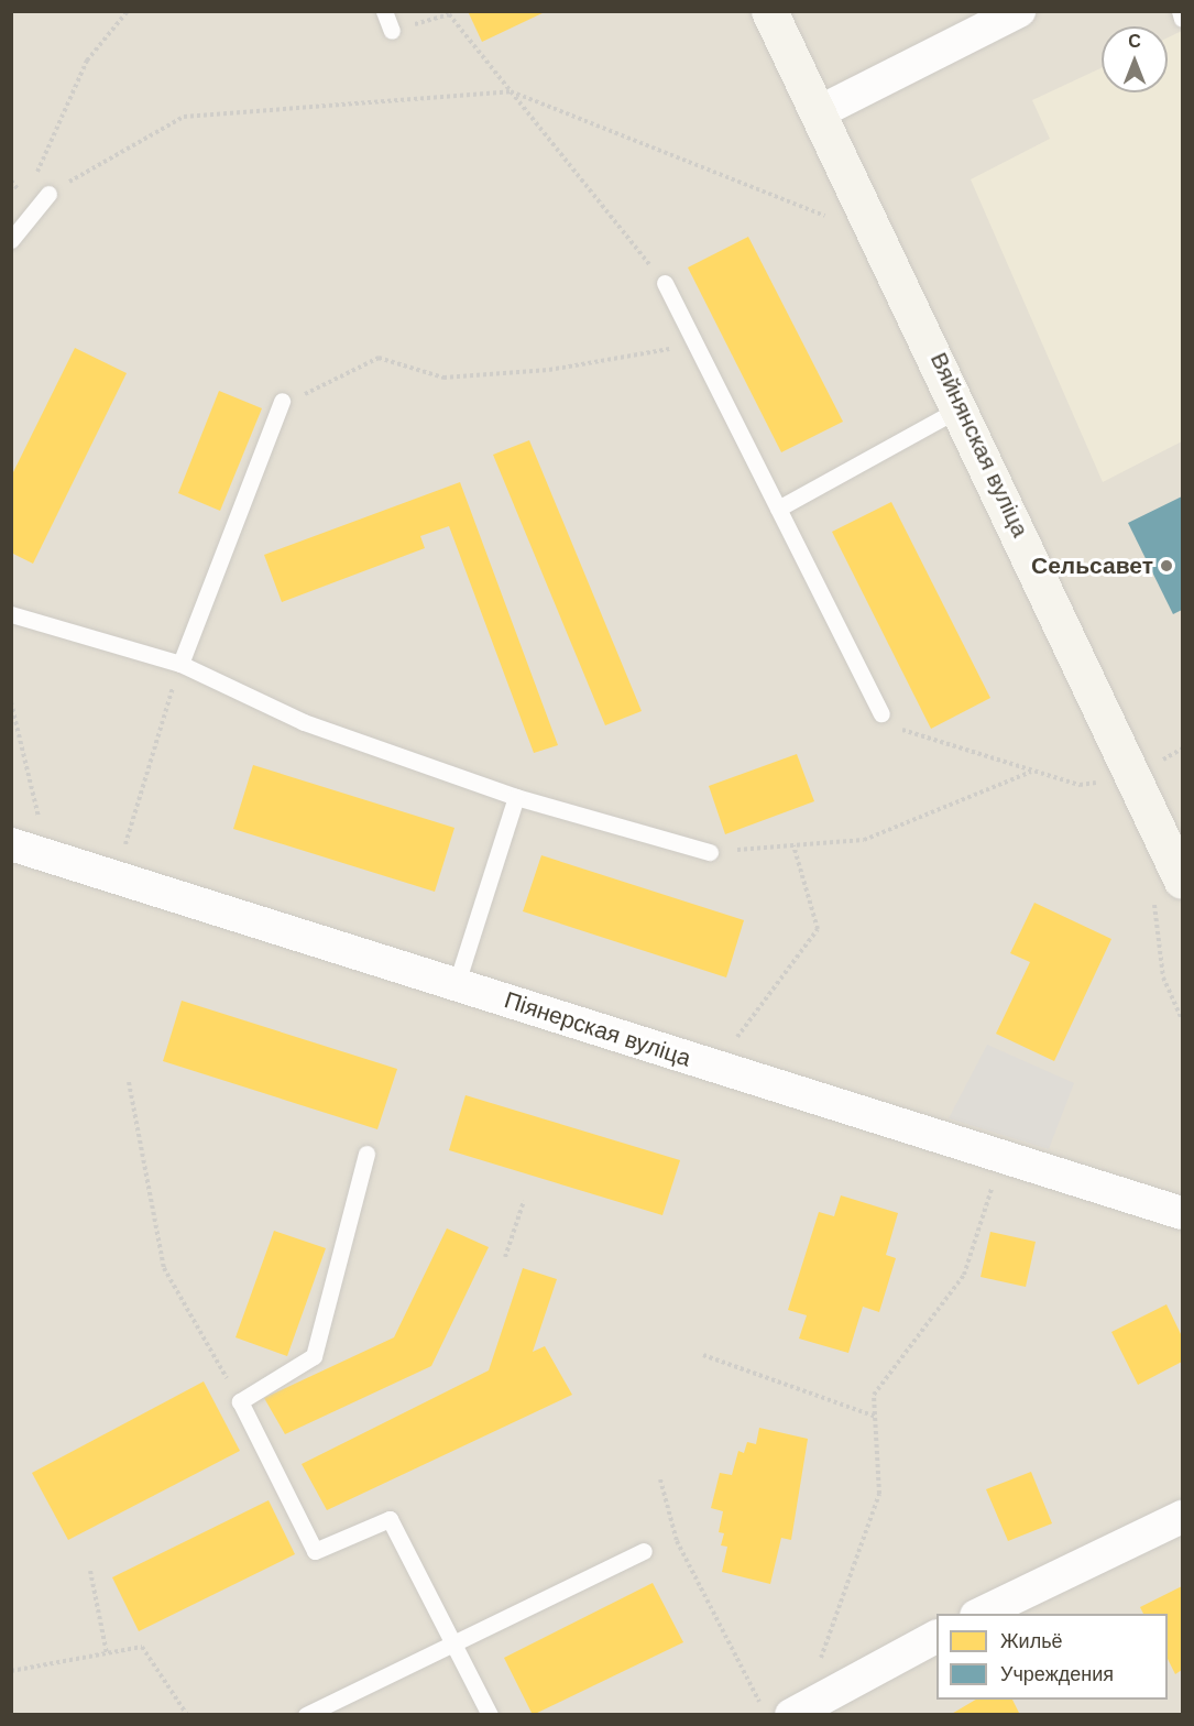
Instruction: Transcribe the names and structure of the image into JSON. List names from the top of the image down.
{
  "streets": {
    "street": ["Вяйнянская вуліца", "Піянерская вуліца"]
  },
  "places": ["Сельсавет"],
  "legend": ["Жильё", "Учреждения"],
  "north": "top"
}
